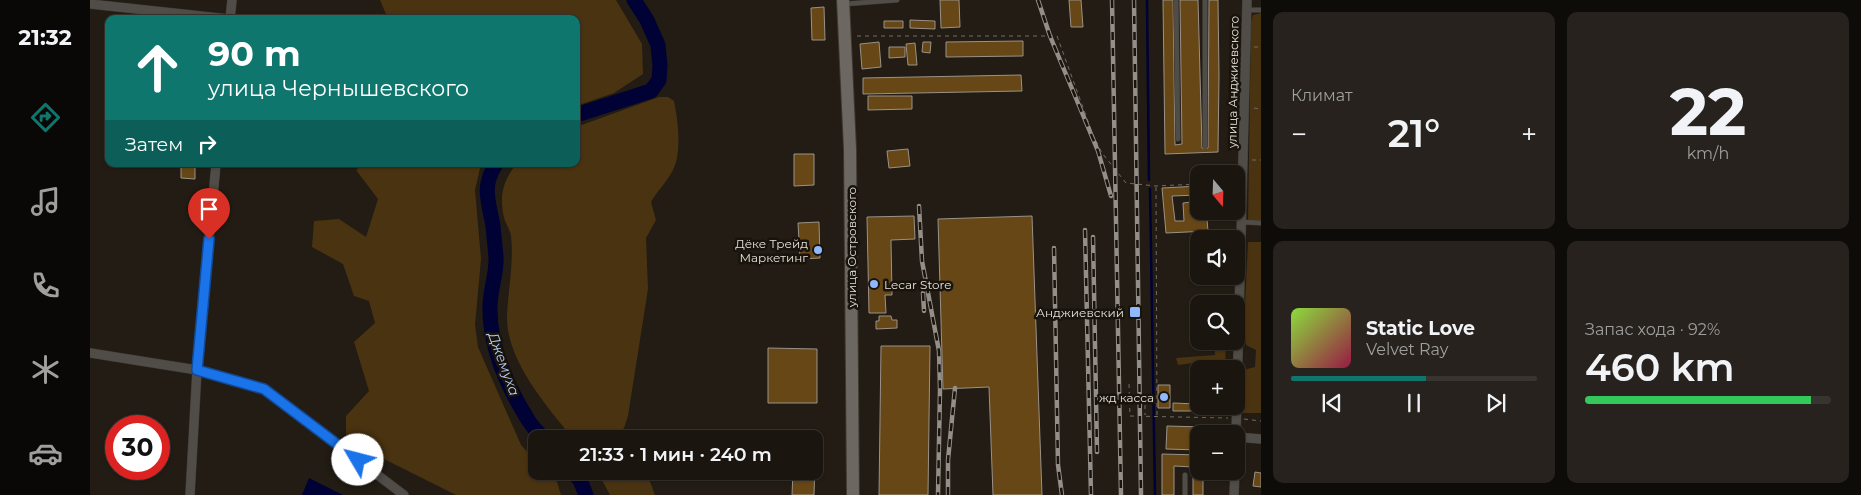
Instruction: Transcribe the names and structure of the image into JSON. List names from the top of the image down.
{
  "streets": {
    "street": ["улица Анджиевского", "улица Островского"]
  },
  "water": ["Джемуха"],
  "places": {
    "other": ["Дёке Трейд Маркетинг", "Lecar Store", "жд касса"],
    "transit": ["Анджиевский"]
  },
  "north": "bottom",
  "page": {
    "tabs": "21:32",
    "tile": [
      "Климат",
      ["22", "km/h"],
      ["Запас хода · 92%", "460 km"]
    ],
    "turn": ["90 m", "улица Чернышевского"],
    "heat": ["−", "21°", "+"],
    "then": "Затем",
    "map_buttons": ["+", "−"],
    "song": ["Static Love", "Velvet Ray"],
    "limit": "30",
    "trip": "21:33 · 1 мин · 240 m"
  }
}
